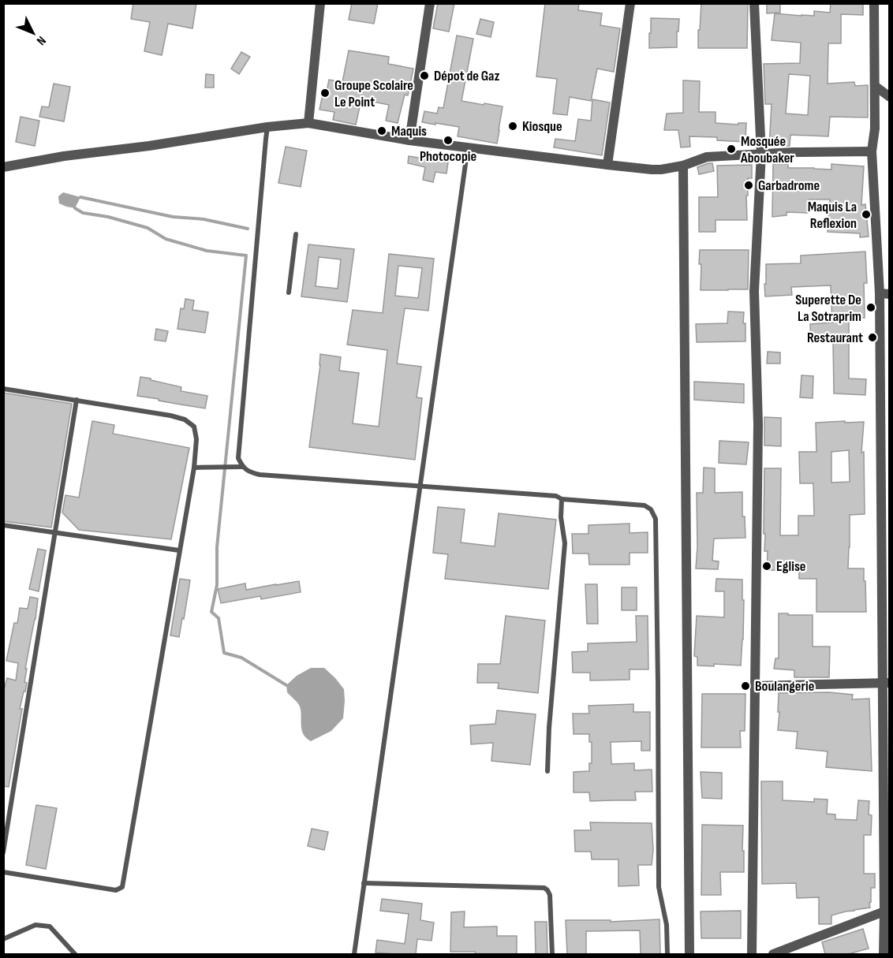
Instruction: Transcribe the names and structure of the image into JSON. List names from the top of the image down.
{
  "places": [
    "Dépot de Gaz",
    "Groupe Scolaire Le Point",
    "Kiosque",
    "Maquis",
    "Photocopie",
    "Mosquée Aboubaker",
    "Garbadrome",
    "Maquis La Reflexion",
    "Superette De La Sotraprim",
    "Restaurant",
    "Eglise",
    "Boulangerie"
  ],
  "north": "bottom right"
}
